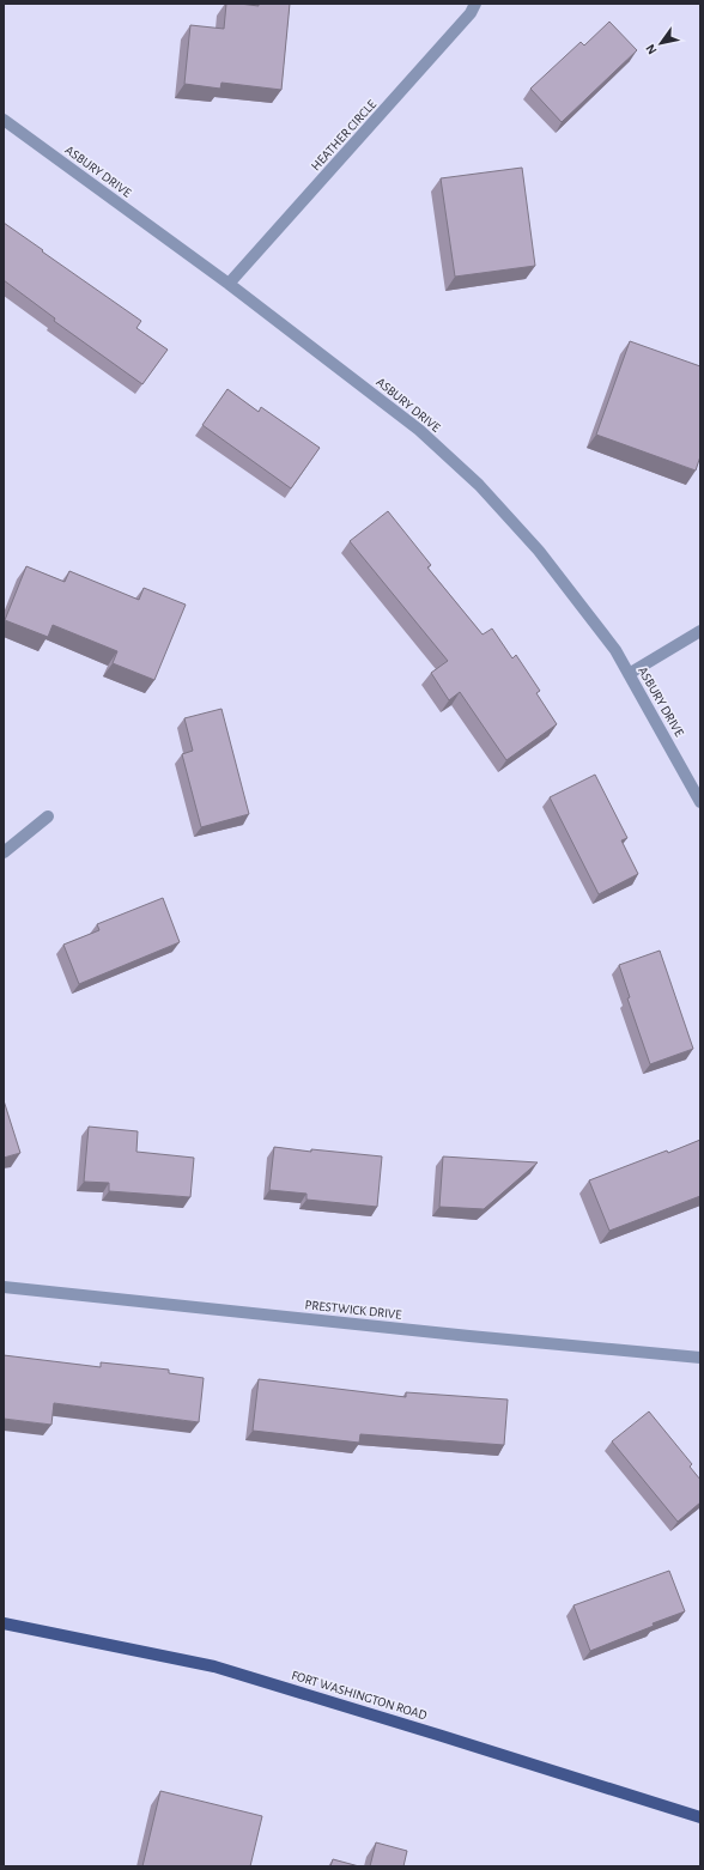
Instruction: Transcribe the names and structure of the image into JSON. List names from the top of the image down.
{
  "streets": {
    "main road": ["FORT WASHINGTON ROAD"],
    "street": ["HEATHER CIRCLE", "ASBURY DRIVE", "PRESTWICK DRIVE"]
  },
  "crossings": [
    ["HEATHER CIRCLE", "ASBURY DRIVE"]
  ],
  "north": "bottom left"
}
